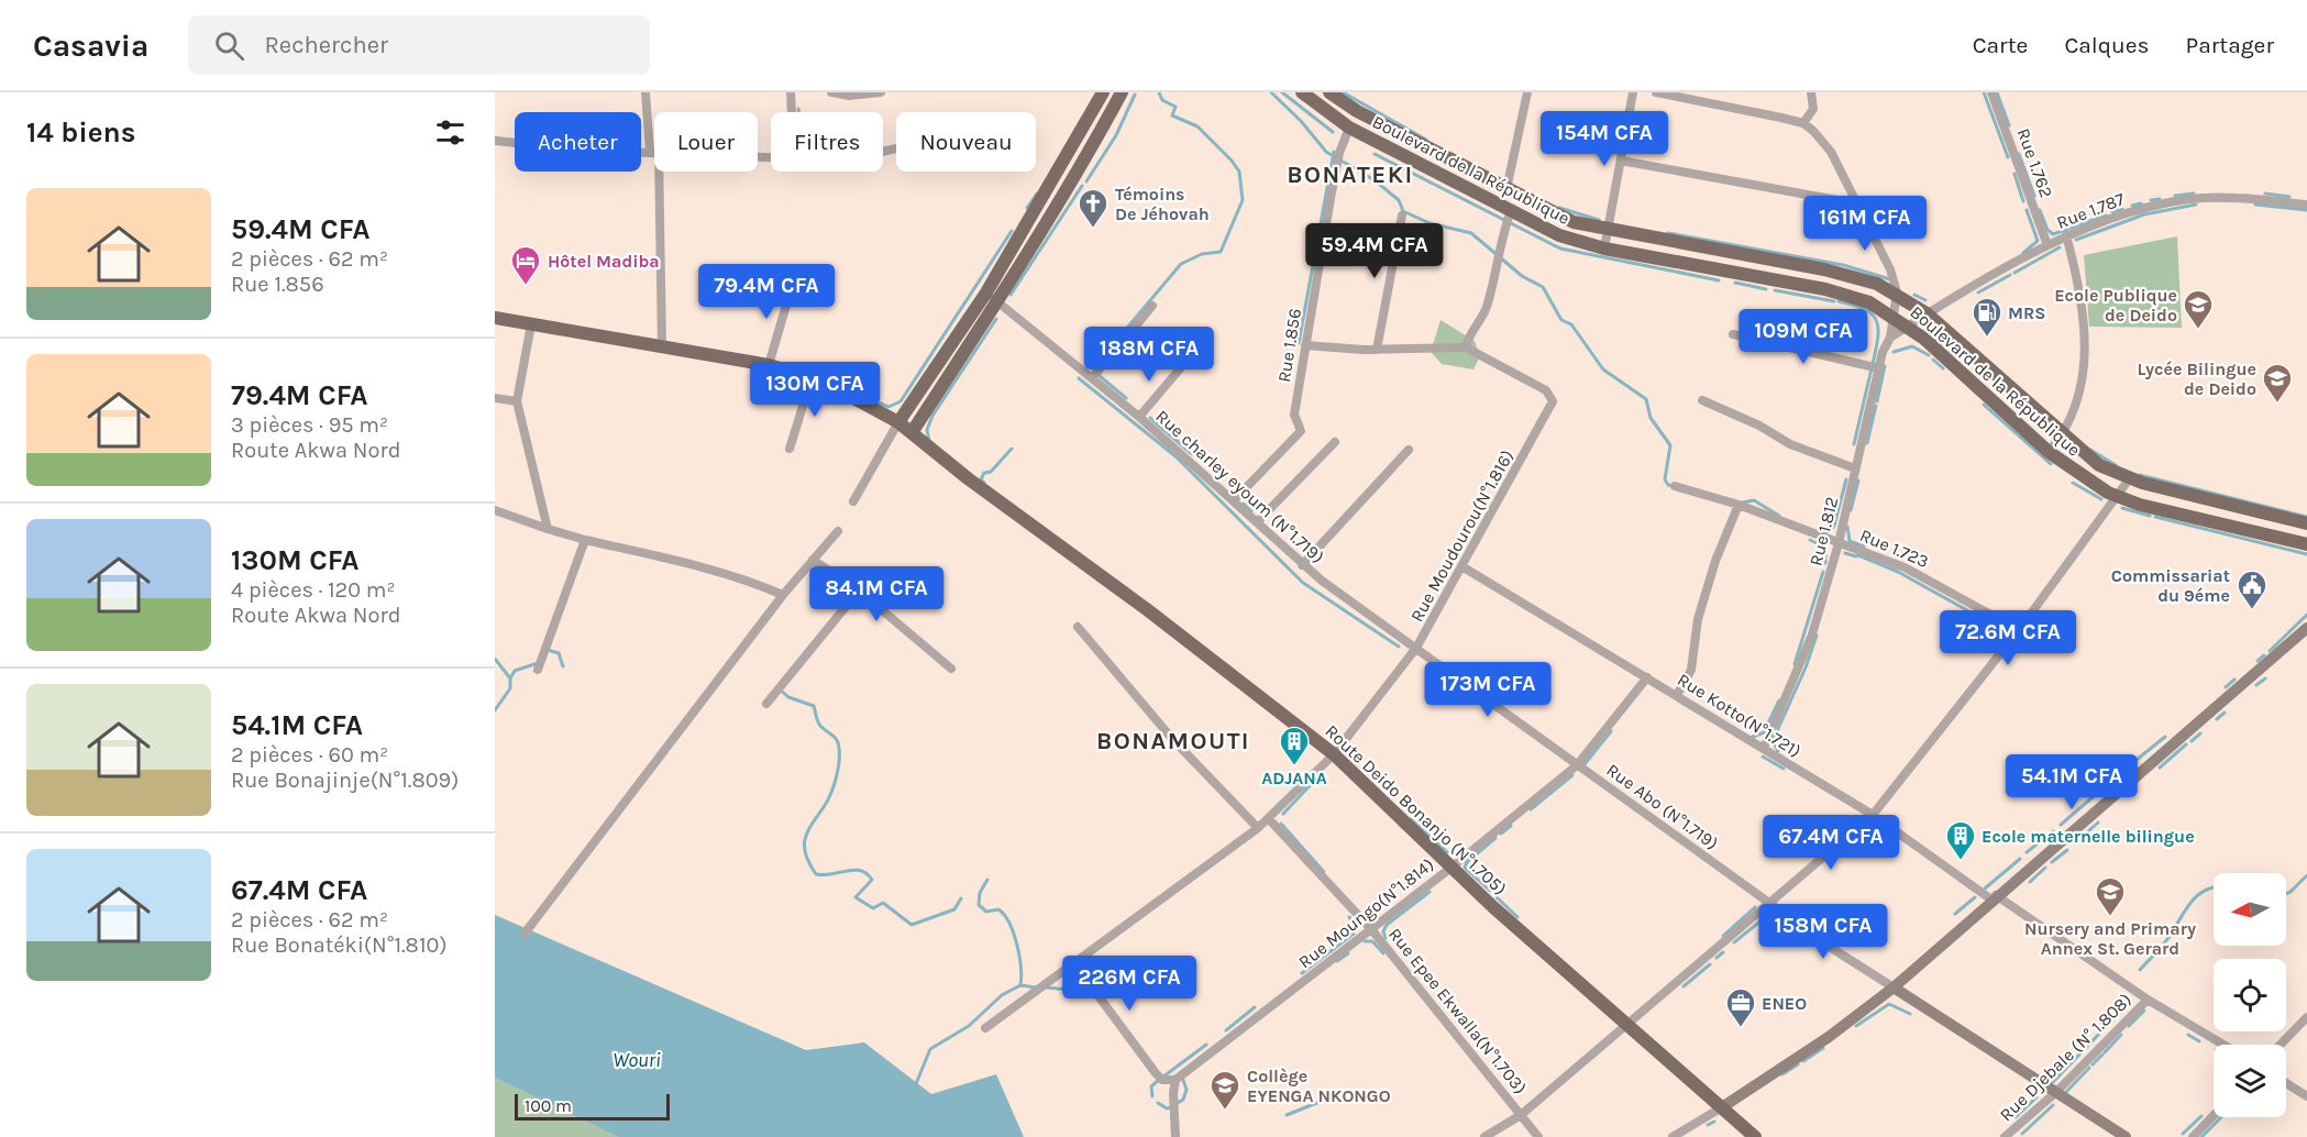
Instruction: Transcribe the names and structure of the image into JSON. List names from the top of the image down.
{
  "streets": {
    "main road": ["Boulevard de la République", "Rue Abo (N°1.719)", "Route Deido Bonanjo (N°1.705)"],
    "street": [
      "Rue 1.762",
      "Rue 1.787",
      "Rue 1.856",
      "Rue charley eyoum (N°1.719)",
      "Rue 1.812",
      "Rue Moudourou(N°1.816)",
      "Rue 1.723",
      "Rue Kotto(N°1.721)",
      "Rue Moungo(N°1.814)",
      "Rue Epee Ekwalla(N°1.703)",
      "Rue Djebale (N° 1.808)"
    ]
  },
  "crossings": [
    ["Rue 1.762", "Rue 1.787"],
    ["Boulevard de la République", "Rue 1.787"],
    ["Boulevard de la République", "Rue 1.856"],
    ["Boulevard de la République", "Rue 1.812"],
    ["Rue 1.856", "Rue charley eyoum (N°1.719)"],
    ["Rue charley eyoum (N°1.719)", "Rue Moudourou(N°1.816)"],
    ["Rue charley eyoum (N°1.719)", "Rue Abo (N°1.719)"],
    ["Rue 1.812", "Rue 1.723"],
    ["Rue 1.812", "Rue Kotto(N°1.721)"],
    ["Rue Moudourou(N°1.816)", "Rue Kotto(N°1.721)"],
    ["Rue Moudourou(N°1.816)", "Rue Abo (N°1.719)"],
    ["Rue Moudourou(N°1.816)", "Route Deido Bonanjo (N°1.705)"],
    ["Rue Moudourou(N°1.816)", "Rue Epee Ekwalla(N°1.703)"],
    ["Rue Kotto(N°1.721)", "Rue Moungo(N°1.814)"],
    ["Rue Kotto(N°1.721)", "Rue Djebale (N° 1.808)"],
    ["Rue Abo (N°1.719)", "Rue Moungo(N°1.814)"],
    ["Rue Abo (N°1.719)", "Rue Djebale (N° 1.808)"],
    ["Route Deido Bonanjo (N°1.705)", "Rue Moungo(N°1.814)"],
    ["Rue Moungo(N°1.814)", "Rue Epee Ekwalla(N°1.703)"]
  ],
  "districts": ["BONATEKI", "BONAMOUTI"],
  "water": ["Wouri"],
  "places": {
    "church": ["Témoins De Jéhovah"],
    "hotel": ["Hôtel Madiba"],
    "school or university": [
      "Ecole Publique de Deido",
      "Lycée Bilingue de Deido",
      "Nursery and Primary Annex St. Gerard",
      "Collège EYENGA NKONGO"
    ],
    "fuel station": ["MRS"],
    "public building": ["Commissariat du 9éme"],
    "building": ["ADJANA", "Ecole maternelle bilingue"],
    "office": ["ENEO"]
  },
  "scale_bar": "100 m",
  "north": "left",
  "page": {
    "header": "Casavia",
    "search": "Rechercher",
    "nav": ["Carte", "Calques", "Partager"],
    "heading": "14 biens",
    "price": [
      "154M CFA",
      "161M CFA",
      "59.4M CFA",
      "79.4M CFA",
      "109M CFA",
      "188M CFA",
      "130M CFA",
      "84.1M CFA",
      "72.6M CFA",
      "173M CFA",
      "54.1M CFA",
      "67.4M CFA",
      "158M CFA",
      "226M CFA"
    ],
    "chip": [
      "Acheter",
      "Louer",
      "Filtres",
      "Nouveau"
    ],
    "list": [
      {
        "name": "59.4M CFA",
        "note": "2 pièces · 62 m² · Rue 1.856"
      },
      {
        "name": "79.4M CFA",
        "note": "3 pièces · 95 m² · Route Akwa Nord"
      },
      {
        "name": "130M CFA",
        "note": "4 pièces · 120 m² · Route Akwa Nord"
      },
      {
        "name": "54.1M CFA",
        "note": "2 pièces · 60 m² · Rue Bonajinje(N°1.809)"
      },
      {
        "name": "67.4M CFA",
        "note": "2 pièces · 62 m² · Rue Bonatéki(N°1.810)"
      }
    ],
    "scale": "100 m"
  }
}
